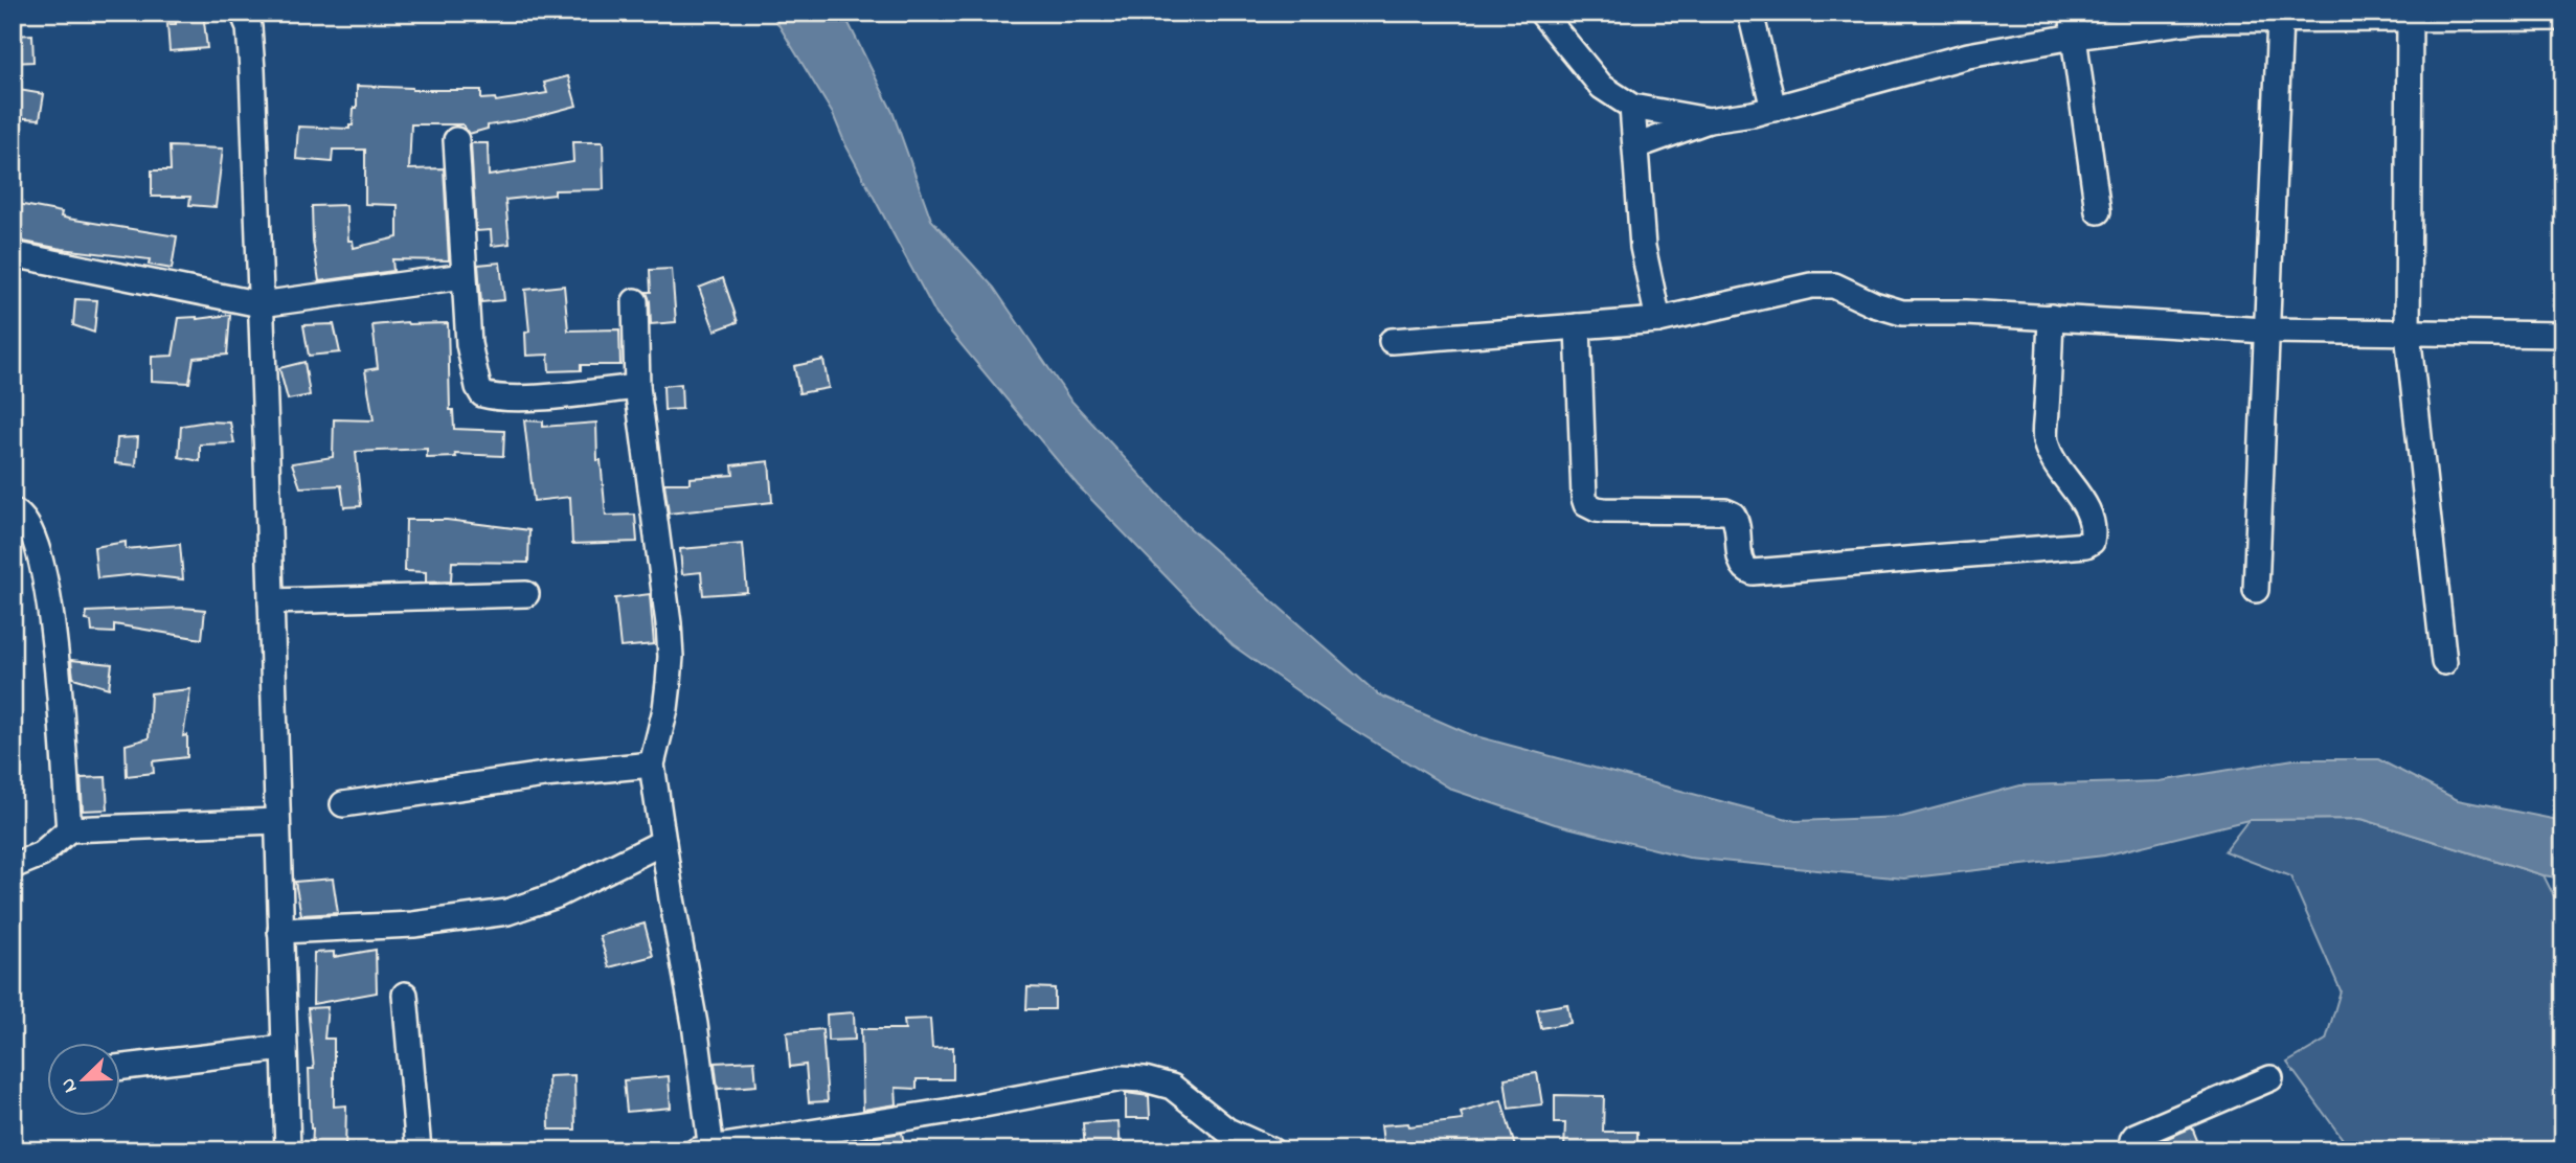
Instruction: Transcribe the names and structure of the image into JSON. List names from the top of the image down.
{
  "north": "bottom left"
}
